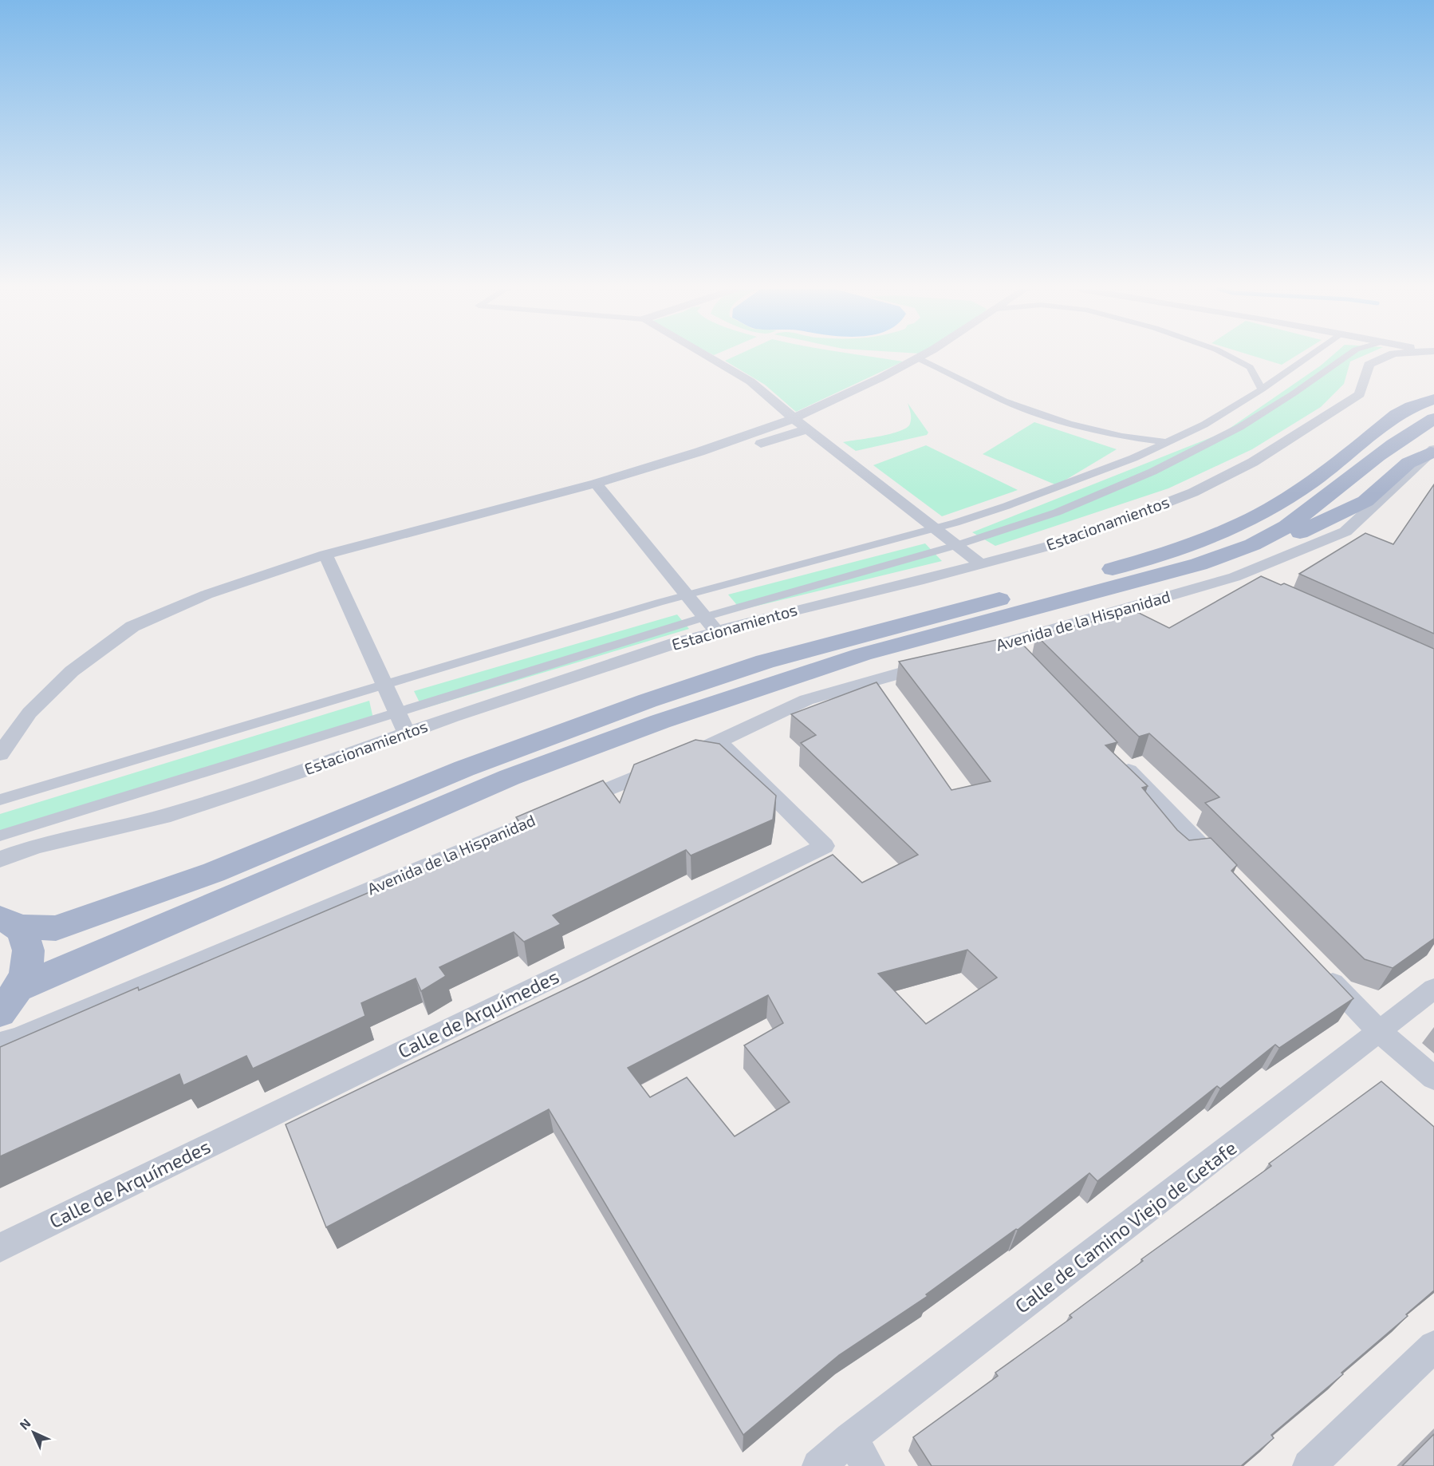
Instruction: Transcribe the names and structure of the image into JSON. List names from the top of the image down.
{
  "streets": {
    "main road": ["Avenida de la Hispanidad"],
    "street": ["Estacionamientos", "Calle de Arquímedes", "Calle de Camino Viejo de Getafe"]
  },
  "crossings": [
    ["Avenida de la Hispanidad", "Calle de Arquímedes"]
  ],
  "north": "top left"
}
